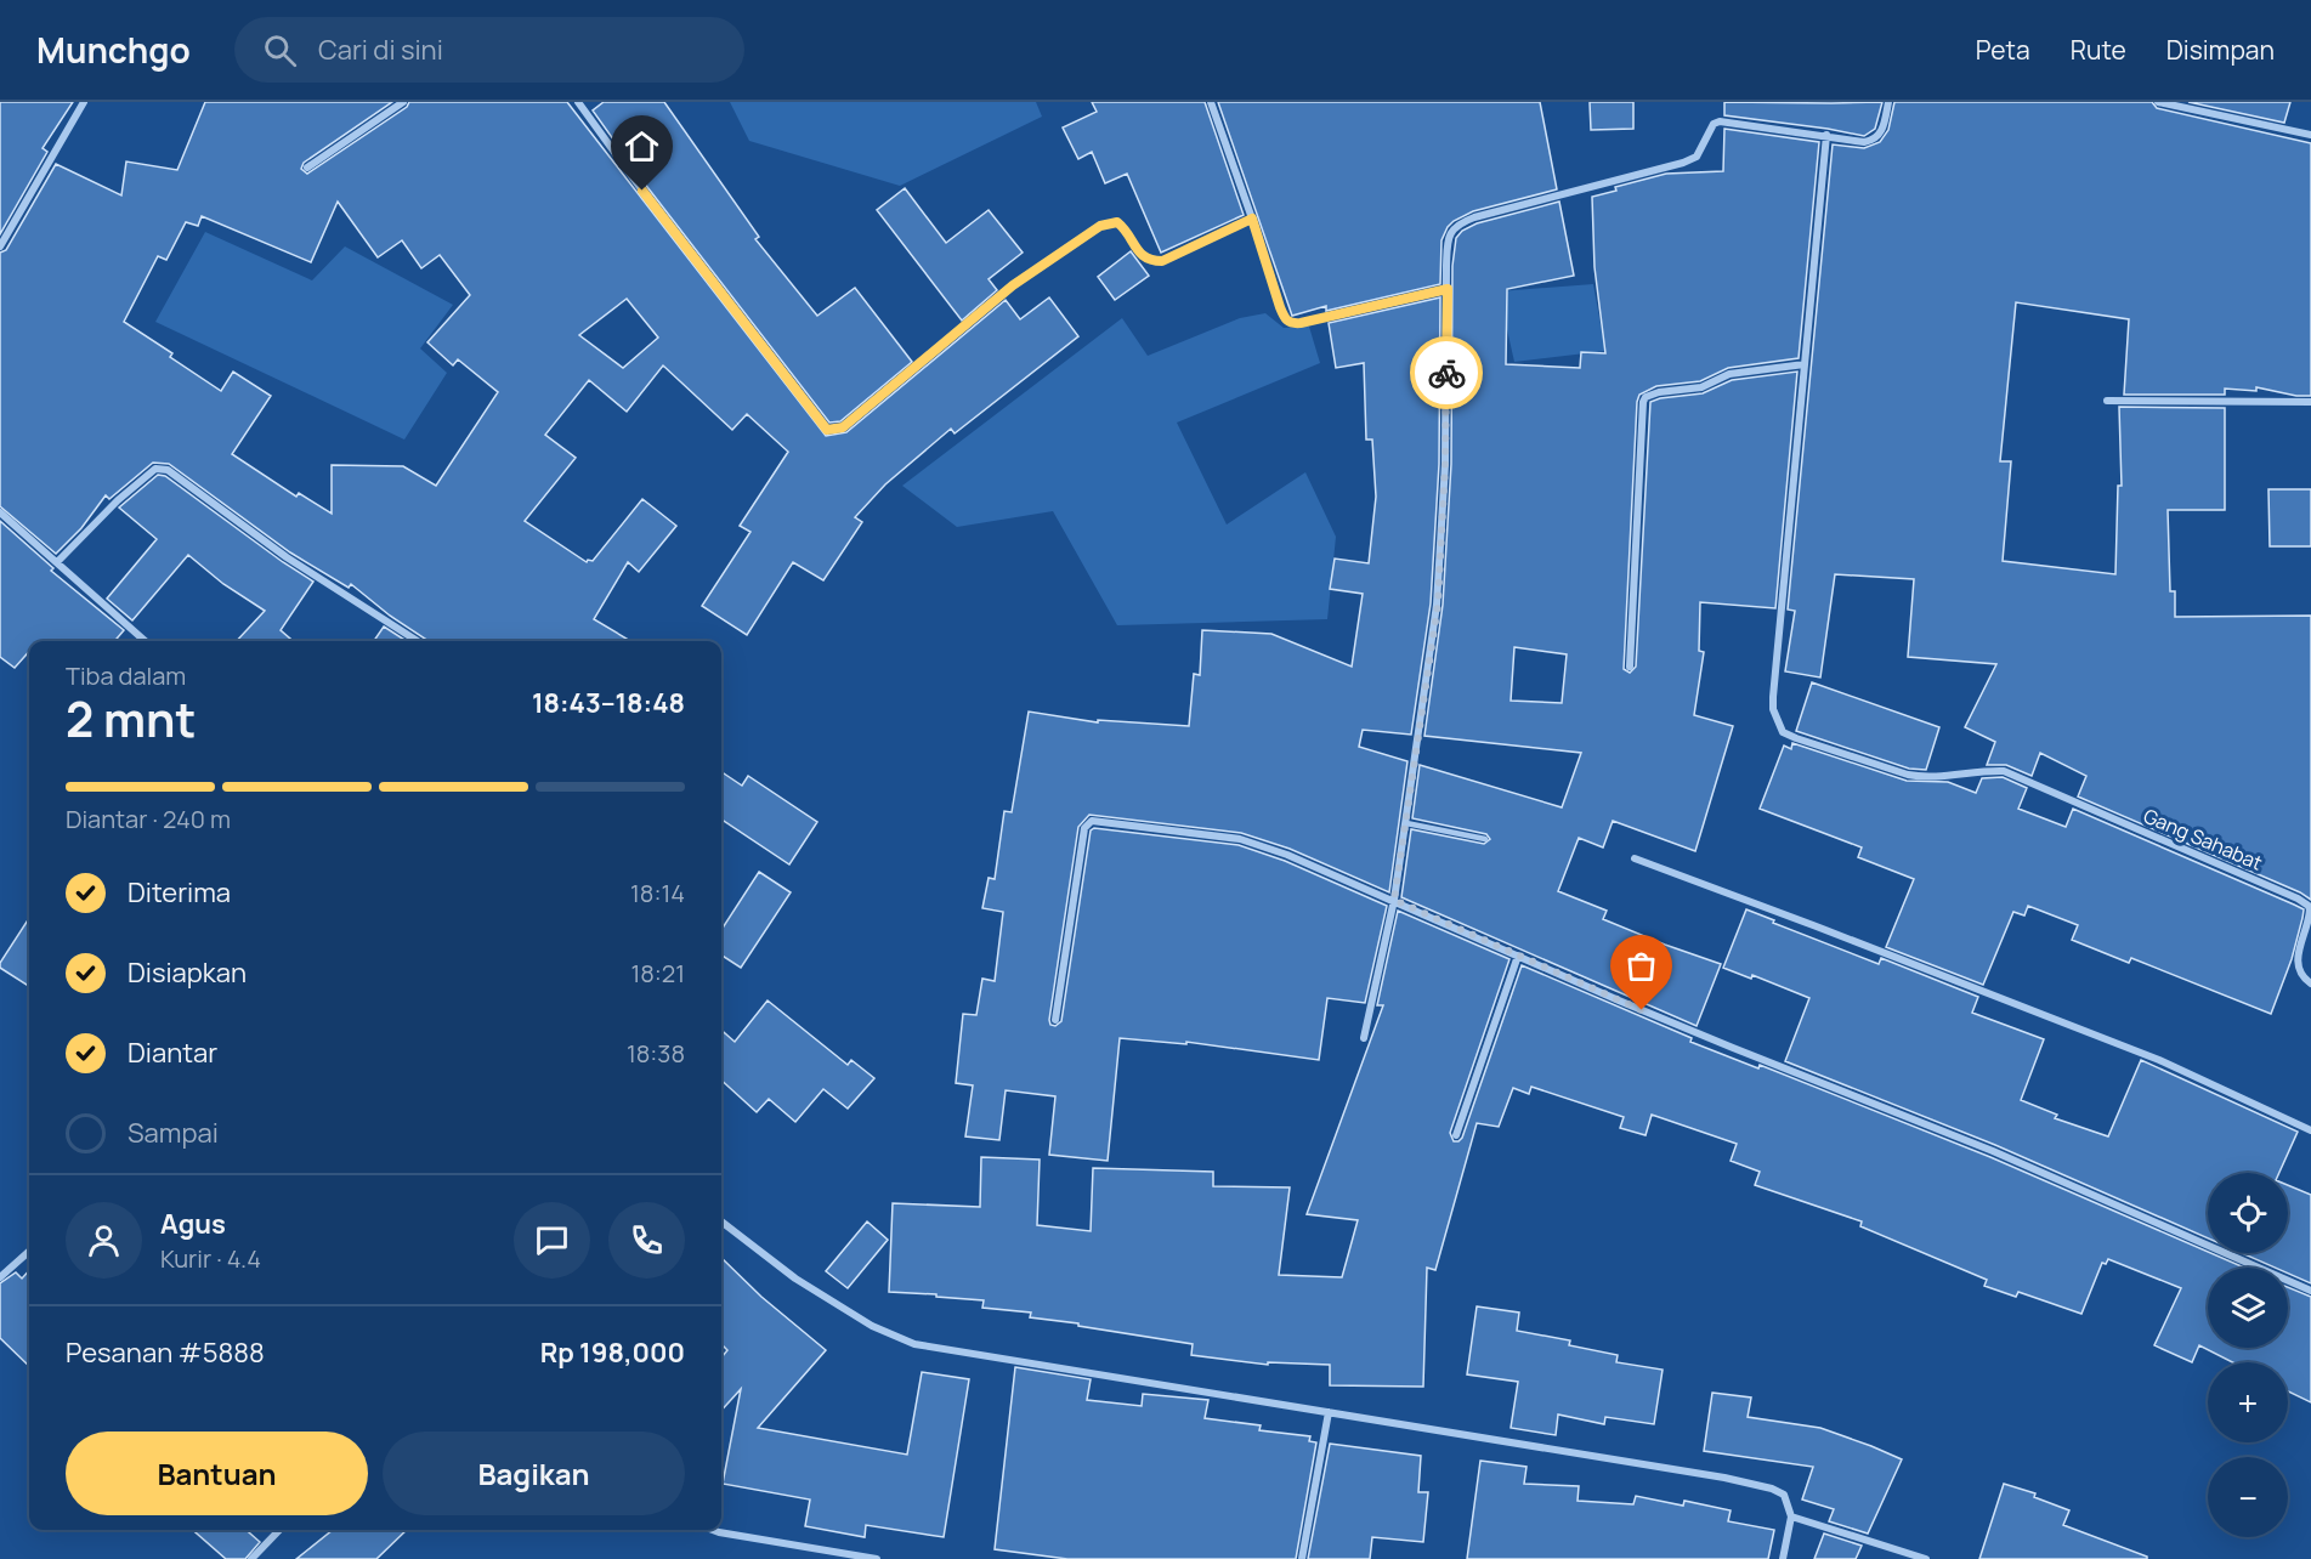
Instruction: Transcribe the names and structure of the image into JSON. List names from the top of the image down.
{
  "streets": {
    "street": ["Gang Sahabat"]
  },
  "page": {
    "header": "Munchgo",
    "search": "Cari di sini",
    "nav": ["Peta", "Rute", "Disimpan"],
    "heading": ["2 mnt", "Tiba dalam", "18:43–18:48"],
    "panel": [
      "Agus",
      "Kurir · 4.4",
      "Pesanan #5888",
      "Rp 198,000"
    ],
    "bar": "Diantar · 240 m",
    "list": [
      ["Diterima", "18:14"],
      ["Disiapkan", "18:21"],
      ["Diantar", "18:38"],
      "Sampai"
    ],
    "map_buttons": ["+", "−"],
    "buttons": ["Bantuan", "Bagikan"]
  }
}
